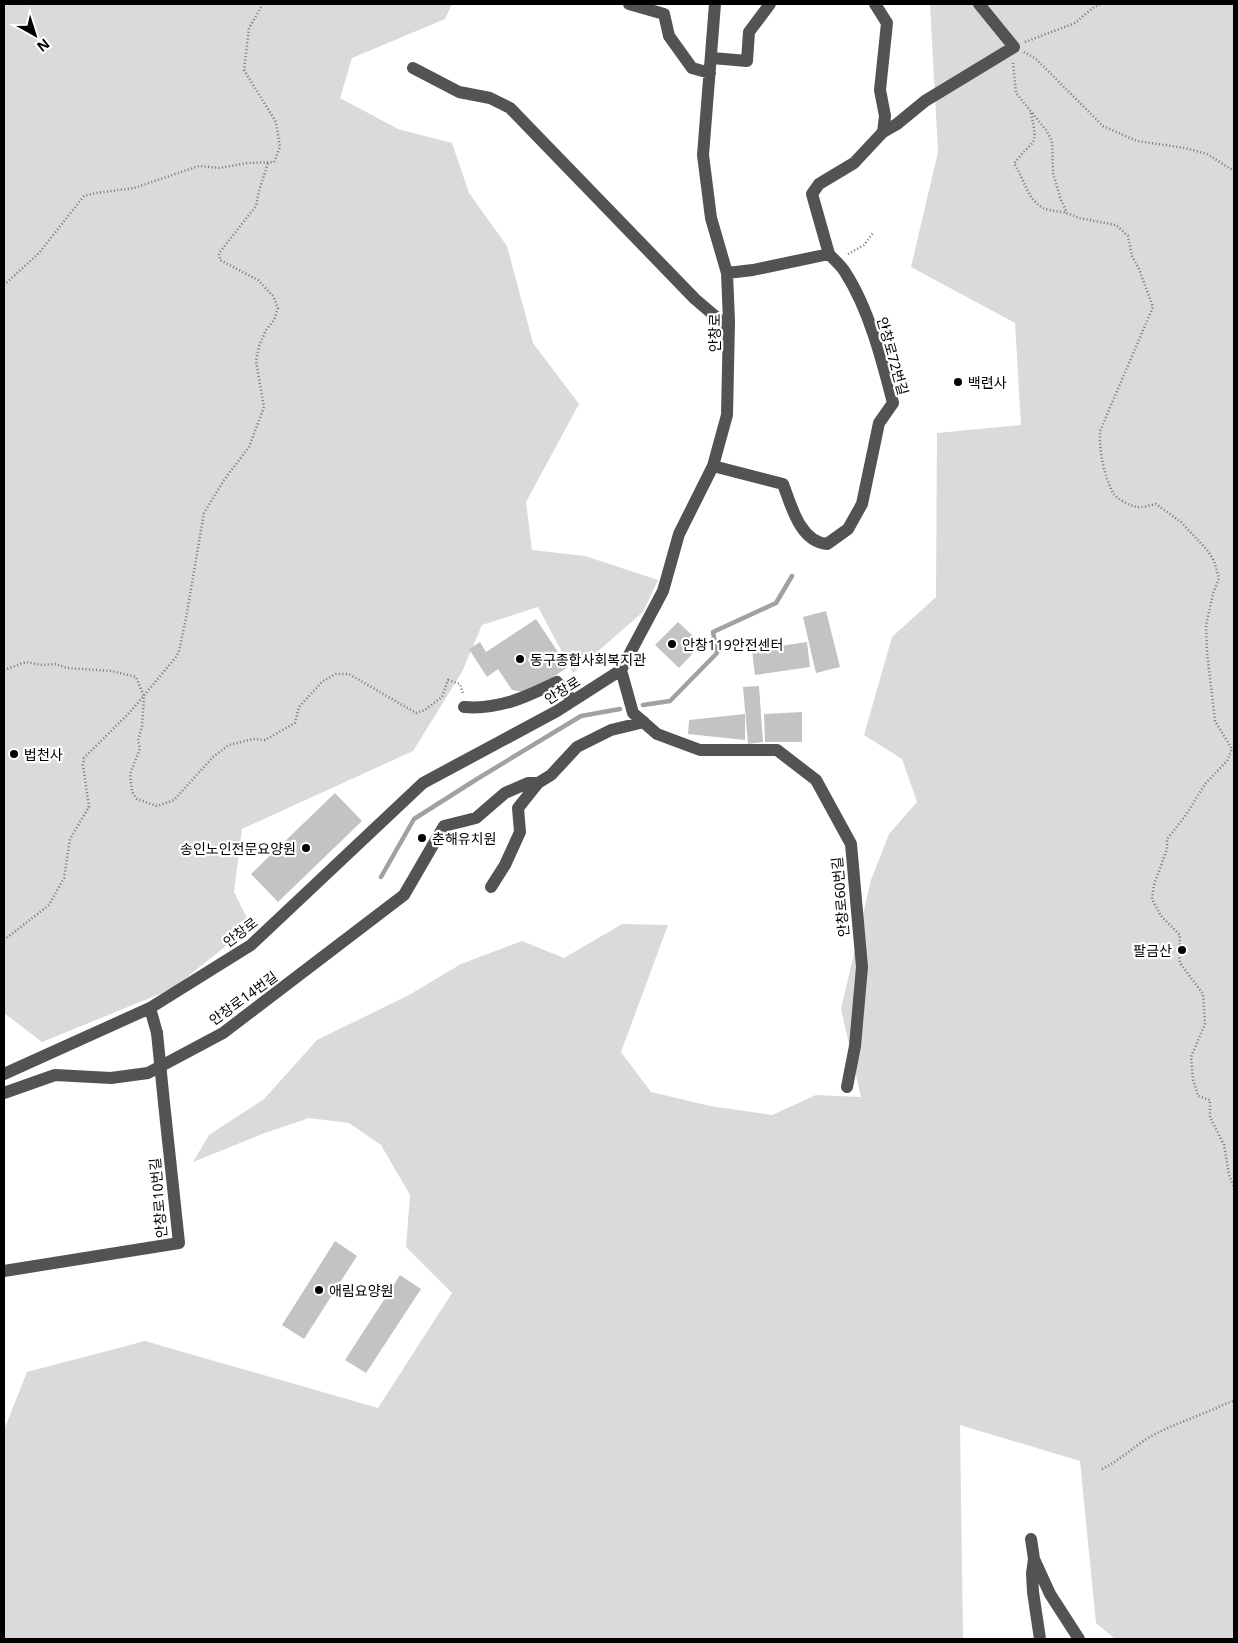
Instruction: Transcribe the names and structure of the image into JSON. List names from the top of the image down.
{
  "streets": {
    "street": [
      "안창로",
      "안창로72번길",
      "안창로60번길",
      "안창로14번길",
      "안창로10번길"
    ]
  },
  "crossings": [
    ["안창로", "안창로72번길"],
    ["안창로", "안창로60번길"],
    ["안창로", "안창로10번길"]
  ],
  "places": [
    "백련사",
    "안창119안전센터",
    "동구종합사회복지관",
    "법천사",
    "춘해유치원",
    "송인노인전문요양원",
    "팔금산",
    "애림요양원"
  ],
  "north": "bottom right"
}
